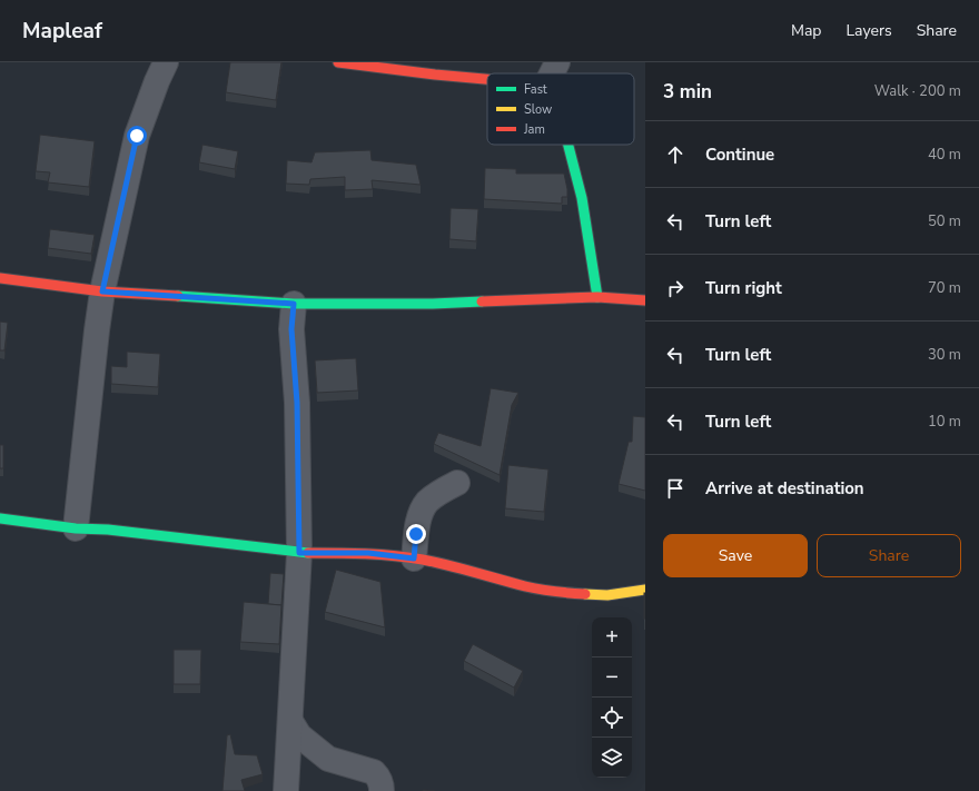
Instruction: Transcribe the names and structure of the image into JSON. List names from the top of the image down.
{
  "legend": ["Fast", "Slow", "Jam"],
  "page": {
    "header": "Mapleaf",
    "nav": ["Map", "Layers", "Share"],
    "heading": ["3 min", "Walk · 200 m"],
    "list": [
      ["Continue", "40 m"],
      ["Turn left", "50 m"],
      ["Turn right", "70 m"],
      ["Turn left", "30 m"],
      ["Turn left", "10 m"],
      "Arrive at destination"
    ],
    "buttons": ["Save", "Share"],
    "map_buttons": ["+", "−"]
  }
}
